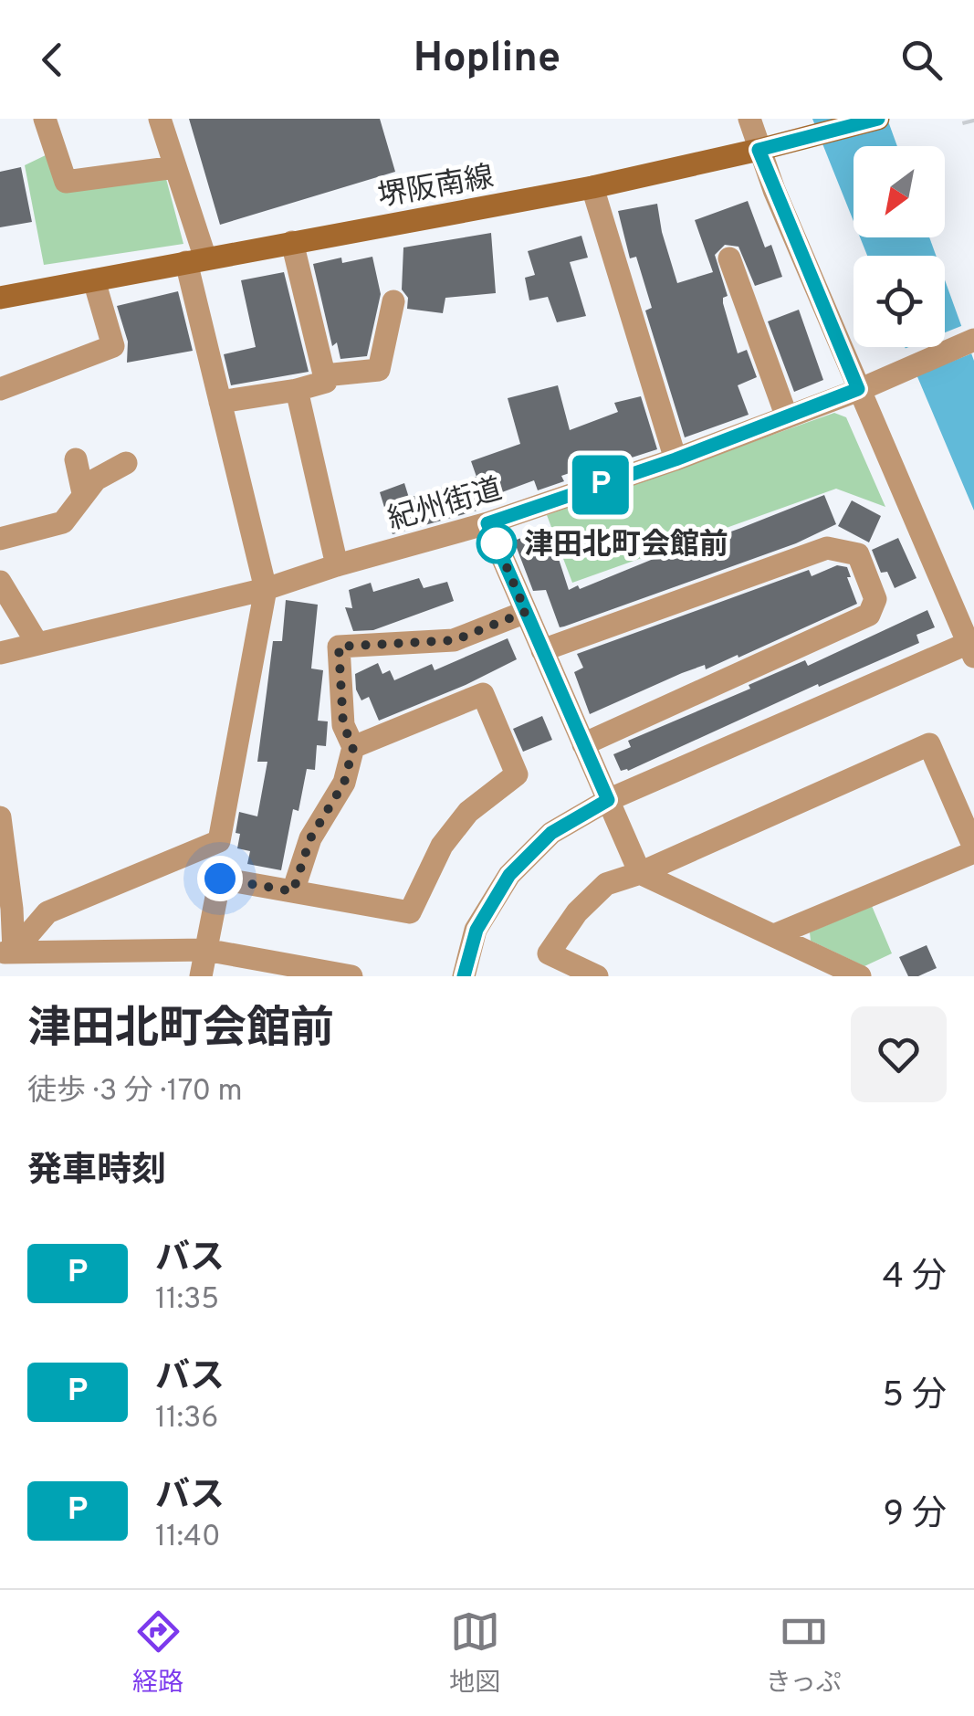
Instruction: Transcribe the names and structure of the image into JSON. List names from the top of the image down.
{
  "streets": {
    "main road": ["堺阪南線"],
    "street": ["紀州街道"]
  },
  "places": ["津田北町会館前"],
  "lines": ["bus line P"],
  "north": "bottom left",
  "page": {
    "header": "Hopline",
    "on_map": "P",
    "heading": [
      ["津田北町会館前", "徒歩 · 3 分 · 170 m"],
      "発車時刻"
    ],
    "list": [
      {
        "mark": "P",
        "name": "バス",
        "note": "11:35",
        "value": "4 分"
      },
      {
        "mark": "P",
        "name": "バス",
        "note": "11:36",
        "value": "5 分"
      },
      {
        "mark": "P",
        "name": "バス",
        "note": "11:40",
        "value": "9 分"
      }
    ],
    "tabs": ["経路", "地図", "きっぷ"]
  }
}
